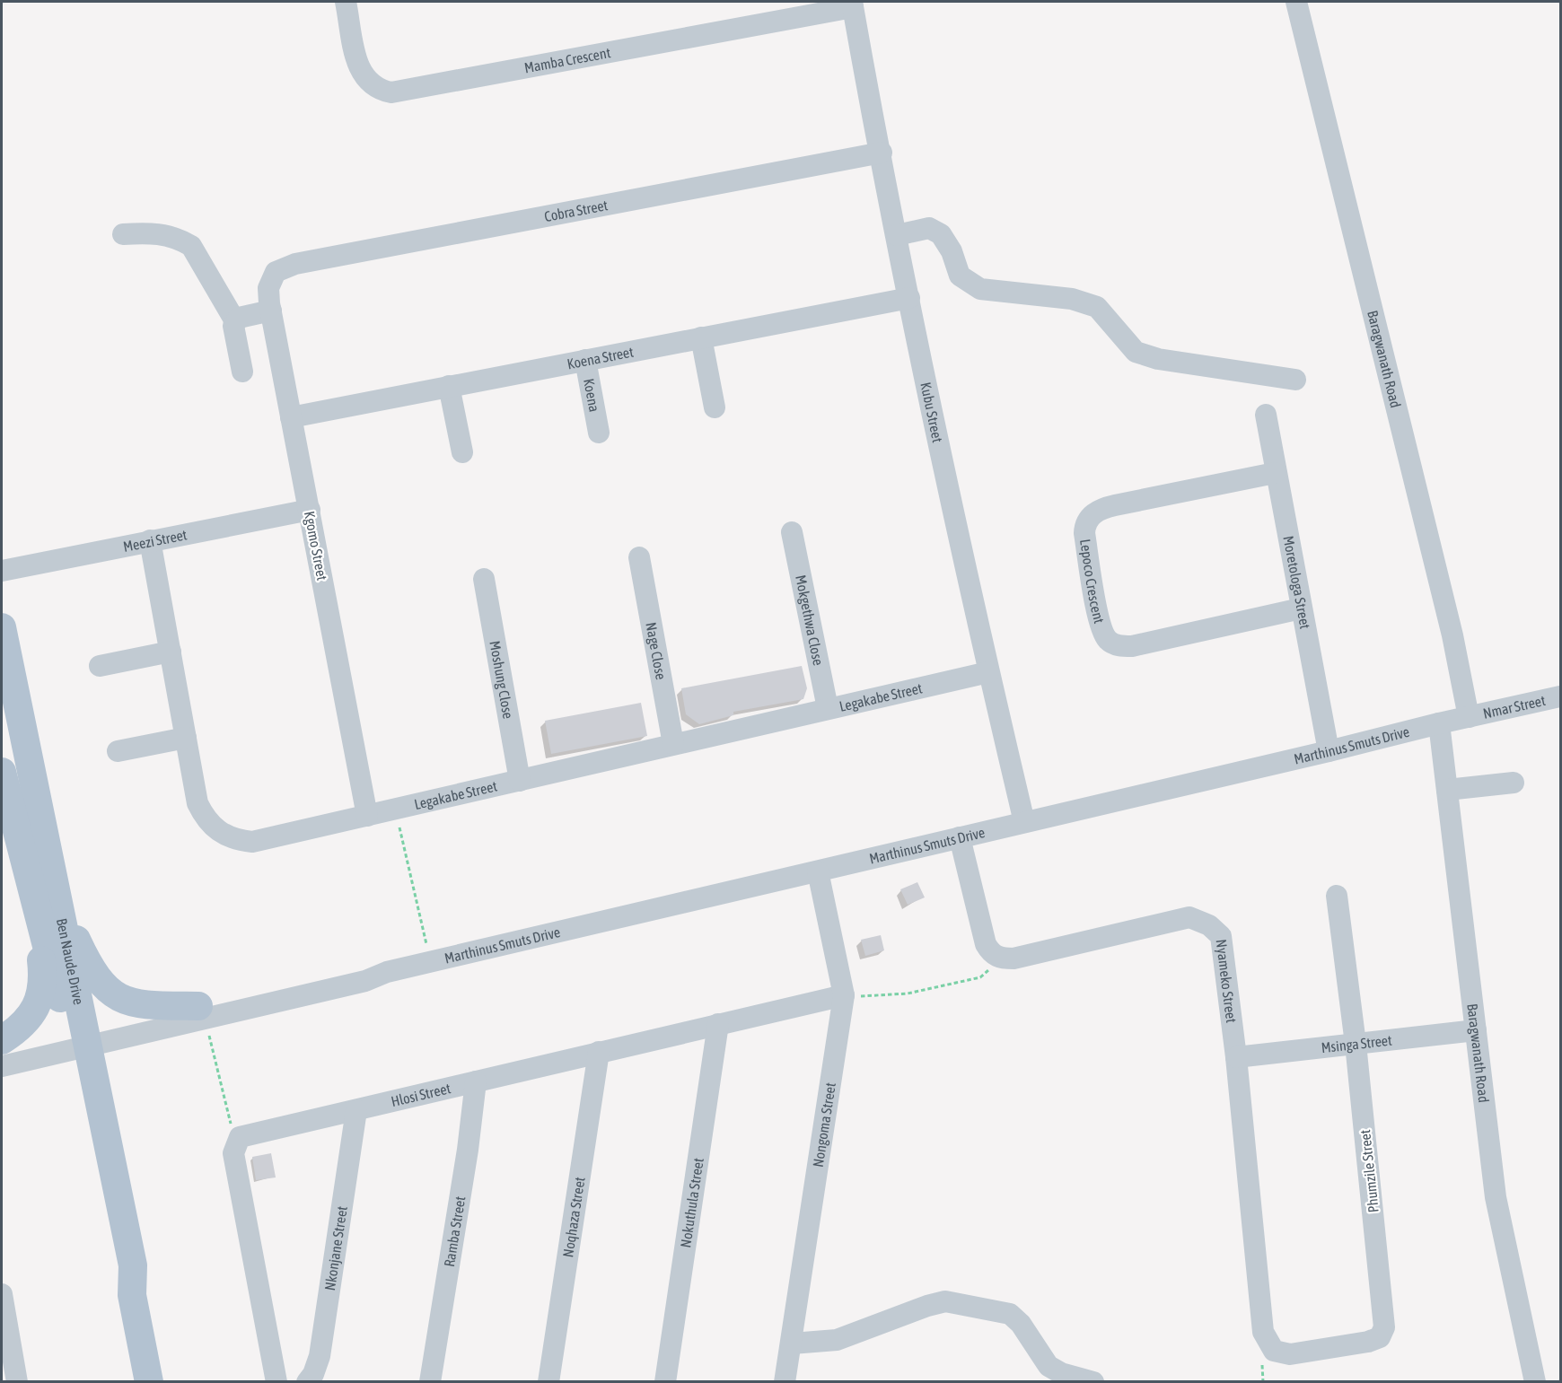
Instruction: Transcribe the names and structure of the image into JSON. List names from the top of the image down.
{
  "streets": {
    "main road": ["Ben Naude Drive"],
    "street": [
      "Mamba Crescent",
      "Cobra Street",
      "Koena Street",
      "Baragwanath Road",
      "Koena",
      "Kubu Street",
      "Meezi Street",
      "Kgomo Street",
      "Lepoco Crescent",
      "Moretologa Street",
      "Mokgethwa Close",
      "Nage Close",
      "Moshung Close",
      "Legakabe Street",
      "Nmar Street",
      "Marthinus Smuts Drive",
      "Nyameko Street",
      "Msinga Street",
      "Hlosi Street",
      "Nongoma Street",
      "Phumzile Street",
      "Nokuthula Street",
      "Noqhaza Street",
      "Ramba Street",
      "Nkonjane Street"
    ]
  },
  "crossings": [
    ["Mamba Crescent", "Kubu Street"],
    ["Cobra Street", "Kubu Street"],
    ["Cobra Street", "Kgomo Street"],
    ["Koena Street", "Koena"],
    ["Koena Street", "Kubu Street"],
    ["Koena Street", "Kgomo Street"],
    ["Baragwanath Road", "Nmar Street"],
    ["Baragwanath Road", "Marthinus Smuts Drive"],
    ["Baragwanath Road", "Msinga Street"],
    ["Kubu Street", "Legakabe Street"],
    ["Kubu Street", "Marthinus Smuts Drive"],
    ["Meezi Street", "Kgomo Street"],
    ["Meezi Street", "Legakabe Street"],
    ["Kgomo Street", "Legakabe Street"],
    ["Lepoco Crescent", "Moretologa Street"],
    ["Moretologa Street", "Marthinus Smuts Drive"],
    ["Mokgethwa Close", "Legakabe Street"],
    ["Nage Close", "Legakabe Street"],
    ["Moshung Close", "Legakabe Street"],
    ["Nmar Street", "Marthinus Smuts Drive"],
    ["Marthinus Smuts Drive", "Ben Naude Drive"],
    ["Marthinus Smuts Drive", "Nongoma Street"],
    ["Nyameko Street", "Msinga Street"],
    ["Nyameko Street", "Phumzile Street"],
    ["Msinga Street", "Phumzile Street"],
    ["Hlosi Street", "Nongoma Street"],
    ["Hlosi Street", "Nokuthula Street"],
    ["Hlosi Street", "Noqhaza Street"],
    ["Hlosi Street", "Ramba Street"],
    ["Hlosi Street", "Nkonjane Street"]
  ]
}
